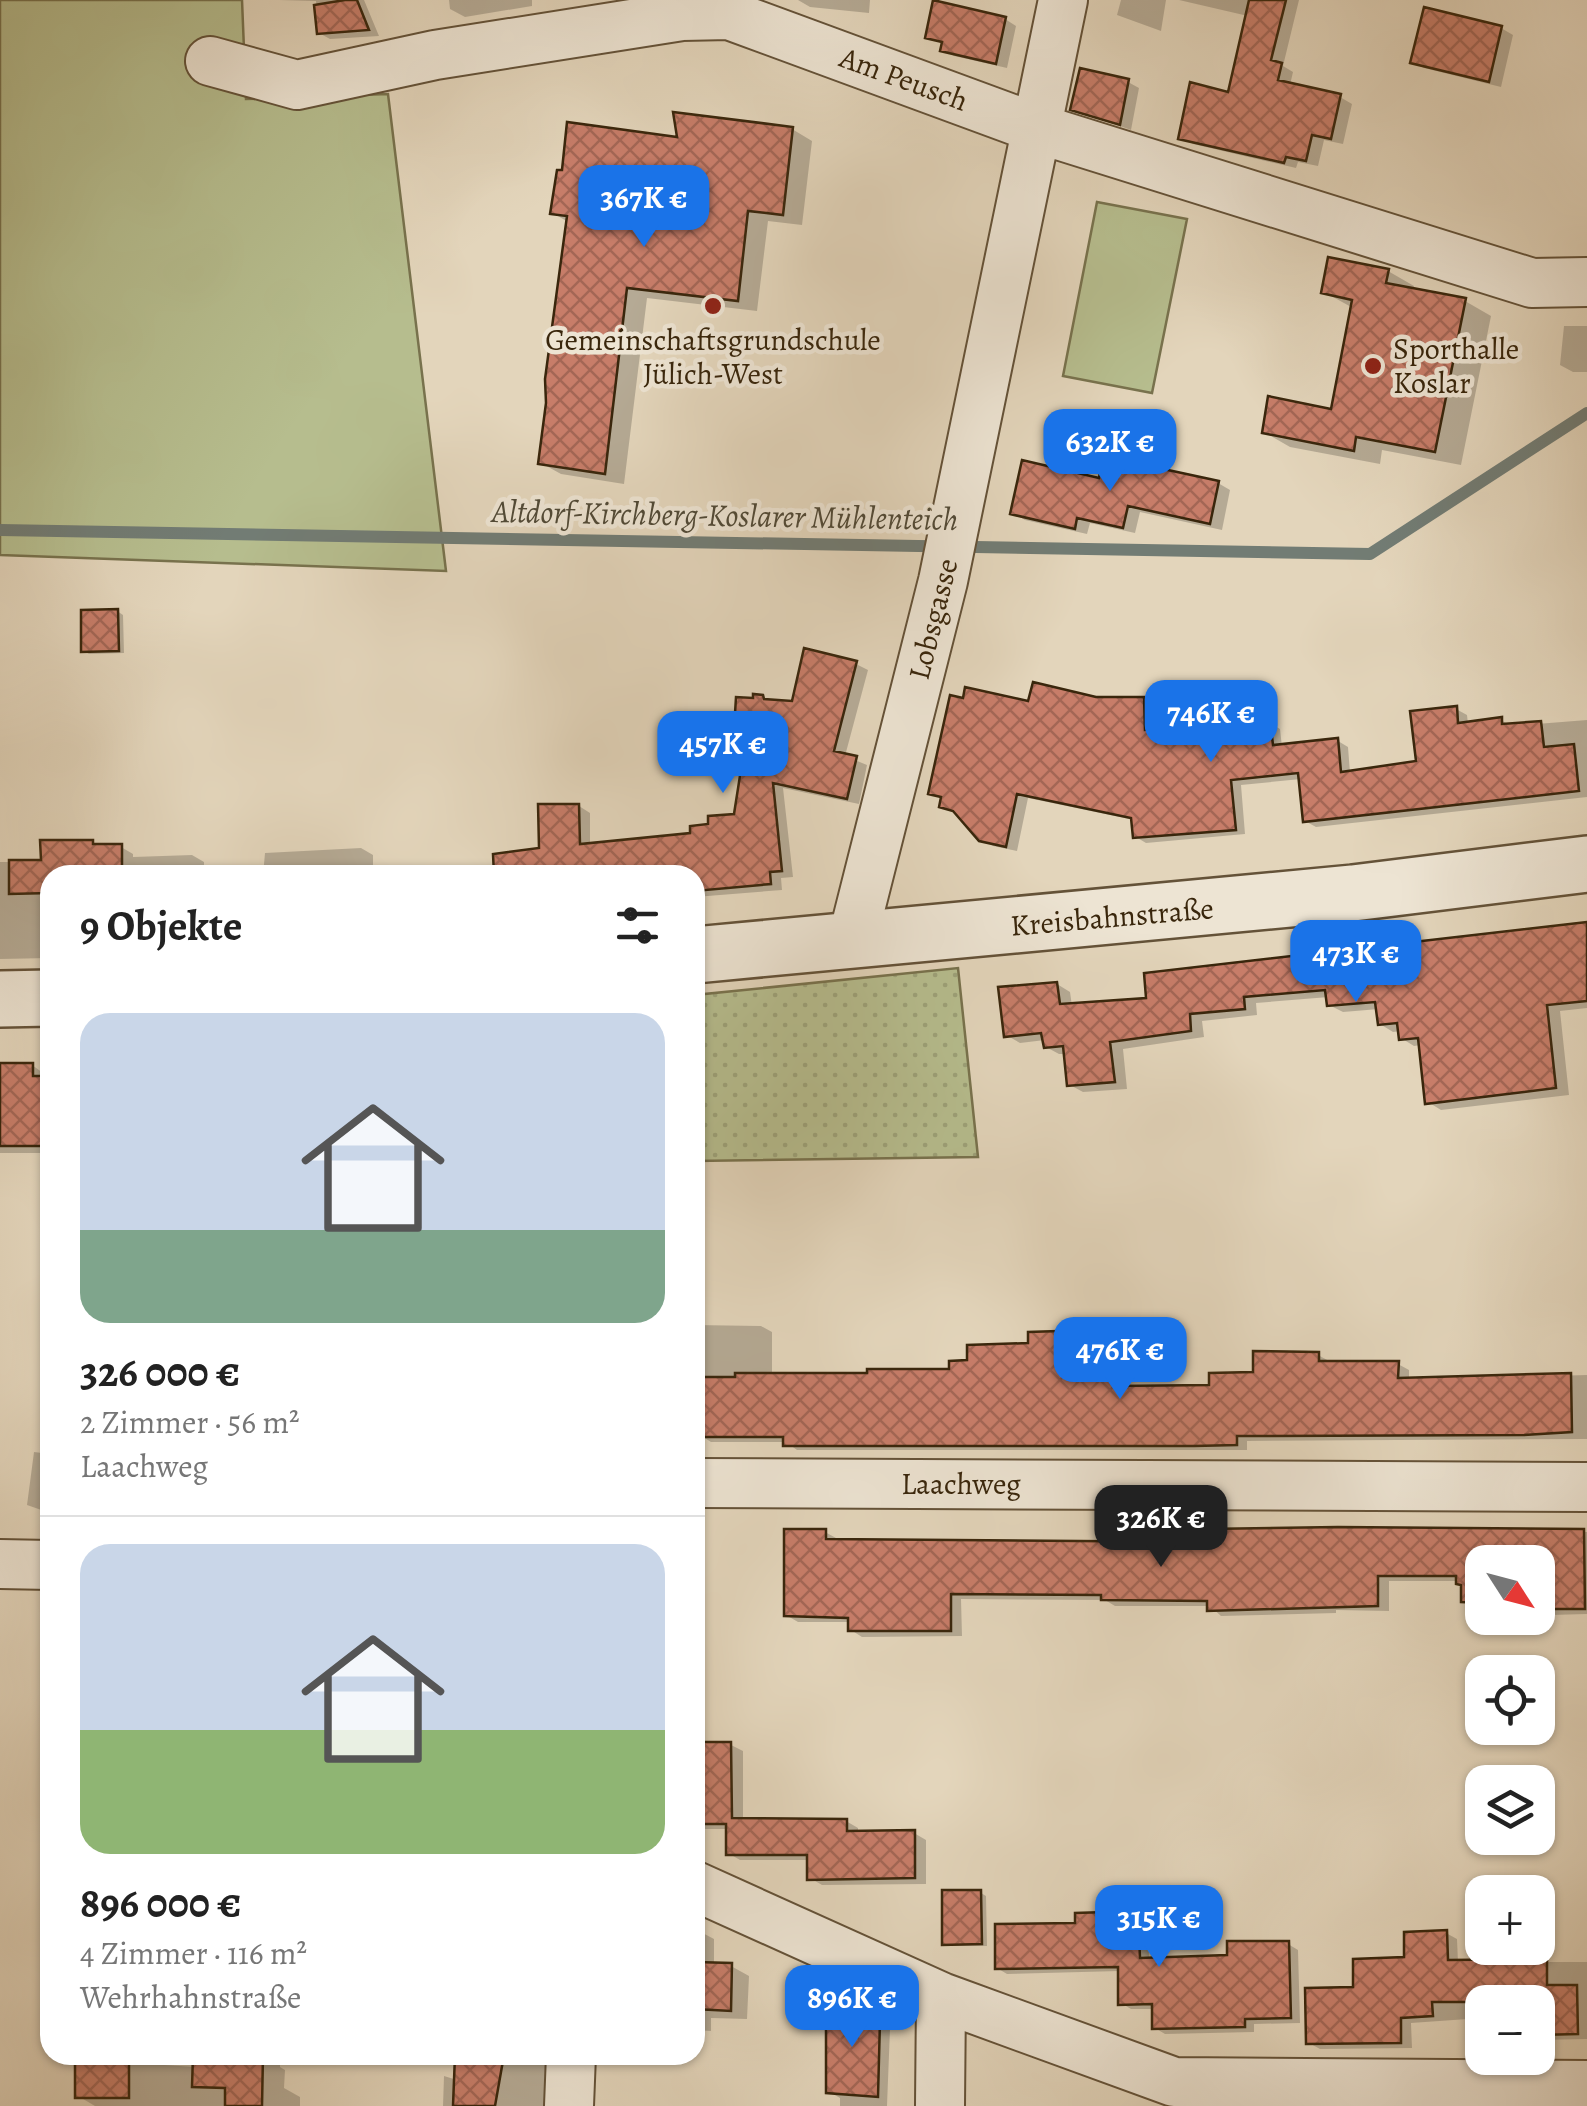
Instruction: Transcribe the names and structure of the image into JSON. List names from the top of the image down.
{
  "streets": {
    "street": [
      "Am Peusch",
      "Lobsgasse",
      "Kreisbahnstraße",
      "Laachweg"
    ]
  },
  "crossings": [
    ["Am Peusch", "Lobsgasse"],
    ["Lobsgasse", "Kreisbahnstraße"]
  ],
  "water": ["Altdorf-Kirchberg-Koslarer Mühlenteich"],
  "places": ["Gemeinschaftsgrundschule Jülich-West", "Sporthalle Koslar"],
  "north": "bottom right",
  "page": {
    "price": [
      "367K €",
      "632K €",
      "746K €",
      "457K €",
      "473K €",
      "476K €",
      "326K €",
      "315K €",
      "896K €"
    ],
    "heading": "9 Objekte",
    "list": [
      {
        "name": "326 000 €",
        "note": "2 Zimmer · 56 m² · Laachweg"
      },
      {
        "name": "896 000 €",
        "note": "4 Zimmer · 116 m² · Wehrhahnstraße"
      }
    ],
    "map_buttons": ["+", "−"]
  }
}
